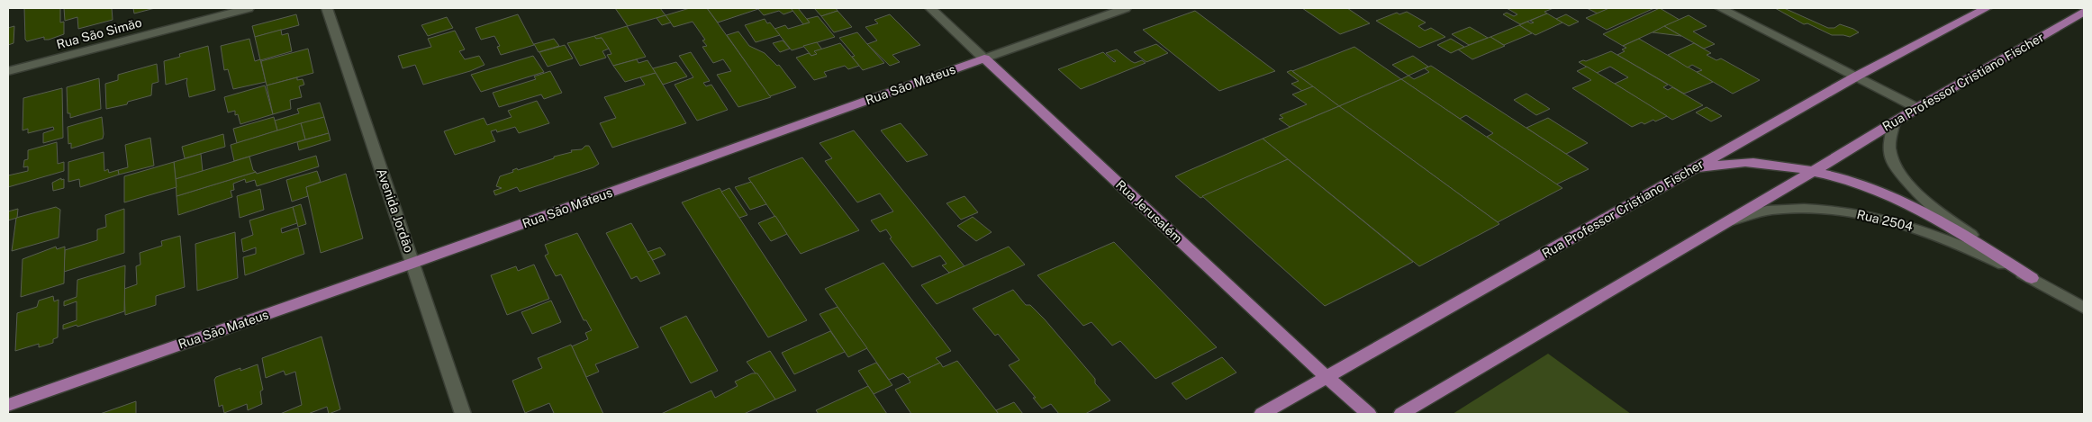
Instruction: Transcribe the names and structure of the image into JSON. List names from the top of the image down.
{
  "streets": {
    "main road": ["Rua Professor Cristiano Fischer", "Rua São Mateus", "Rua Jerusalém"],
    "street": ["Rua São Simão", "Avenida Jordão", "Rua 2504"]
  },
  "crossings": [
    ["Rua Professor Cristiano Fischer", "Rua Jerusalém"],
    ["Rua Professor Cristiano Fischer", "Rua 2504"],
    ["Rua São Mateus", "Avenida Jordão"],
    ["Rua São Mateus", "Rua Jerusalém"]
  ]
}
